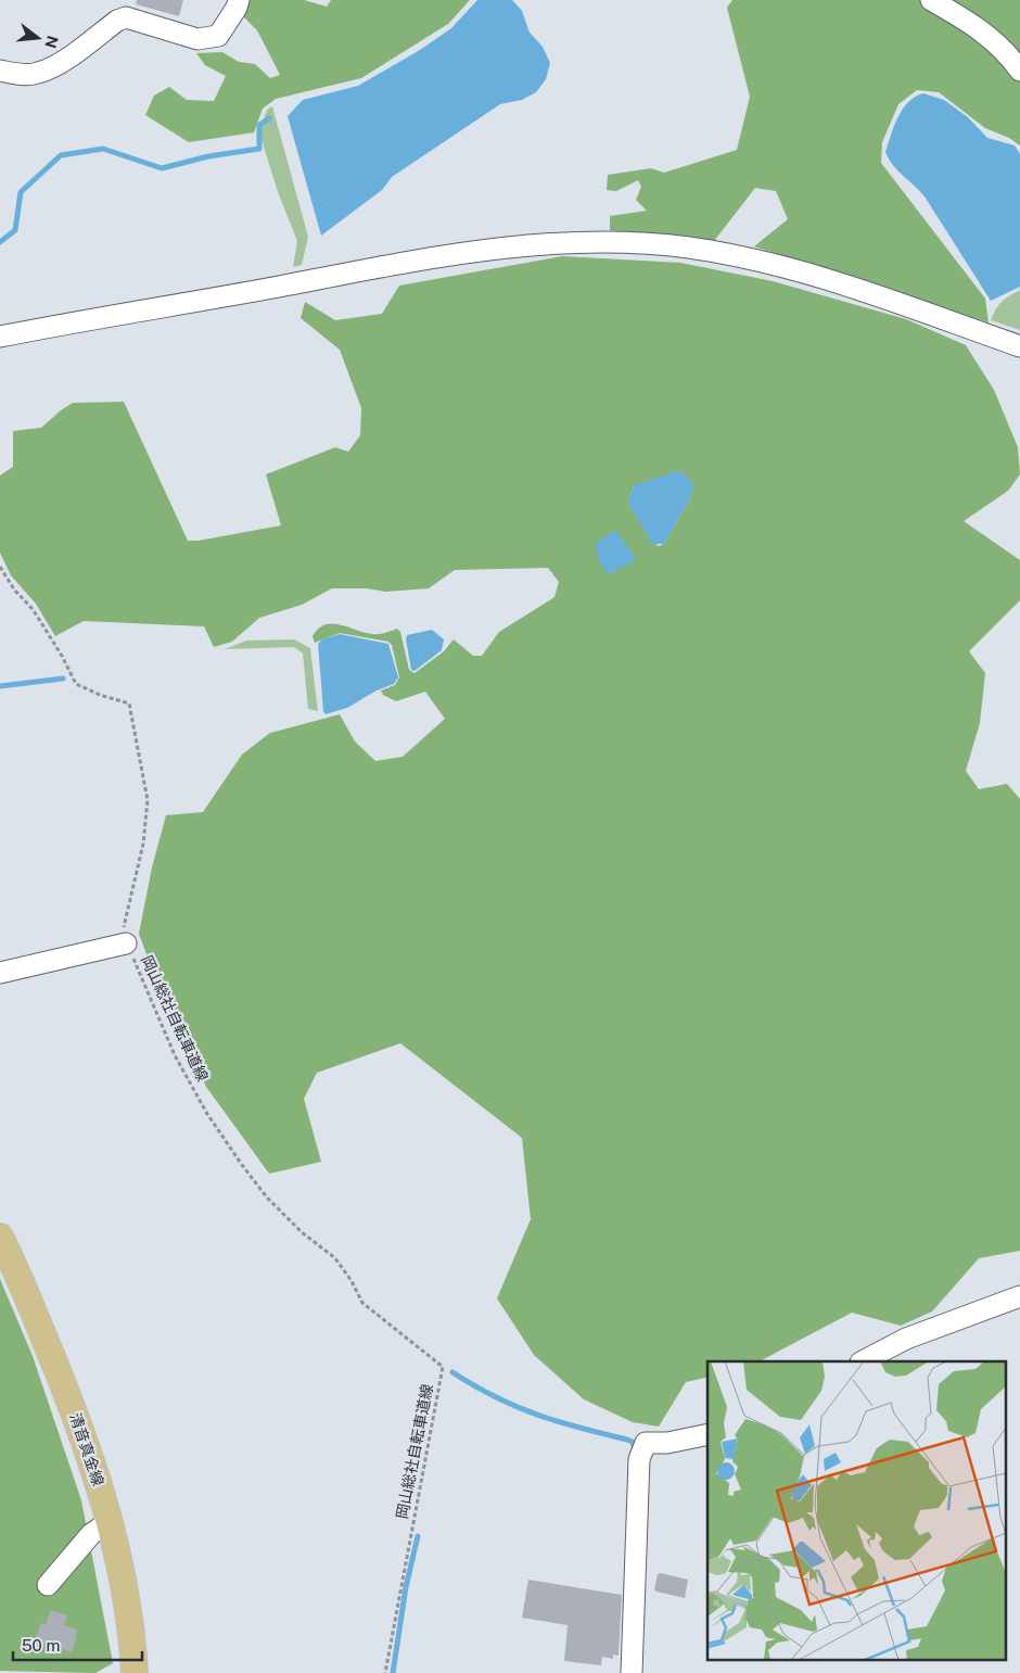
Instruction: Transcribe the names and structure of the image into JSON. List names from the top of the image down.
{
  "streets": {
    "main road": ["清音真金線"],
    "path": ["岡山総社自転車道線"]
  },
  "scale_bar": "50 m",
  "north": "right"
}
